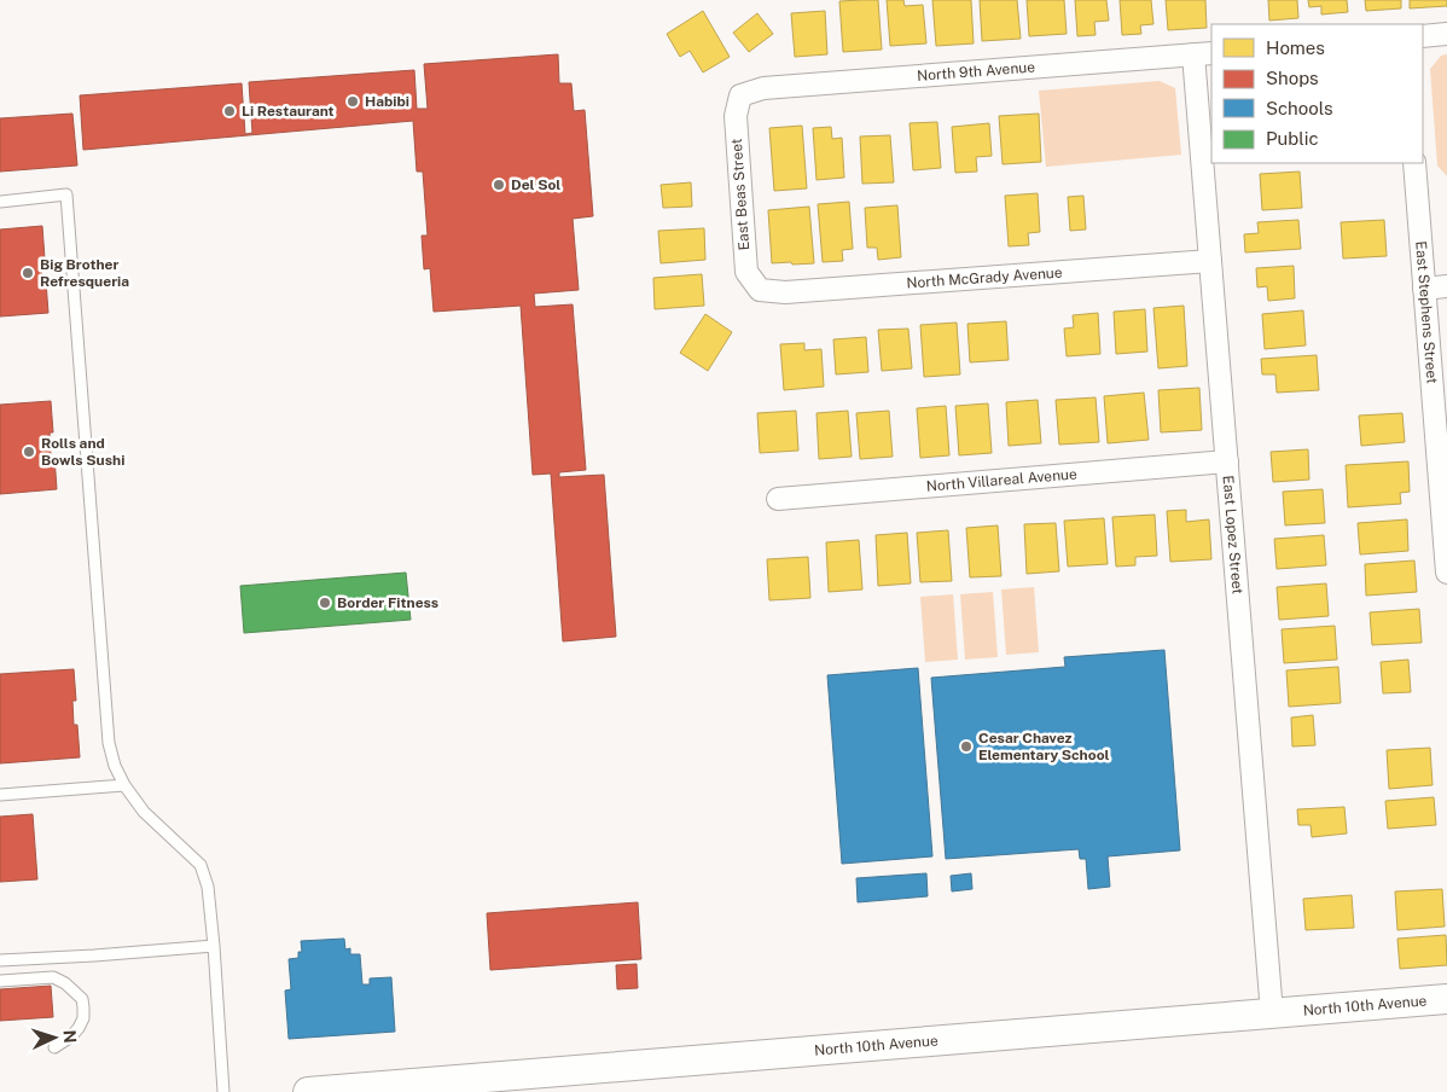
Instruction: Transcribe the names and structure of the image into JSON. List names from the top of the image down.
{
  "streets": {
    "main road": ["North 10th Avenue"],
    "street": [
      "North 9th Avenue",
      "East Beas Street",
      "North McGrady Avenue",
      "East Stephens Street",
      "North Villareal Avenue",
      "East Lopez Street"
    ]
  },
  "crossings": [
    ["North 9th Avenue", "East Beas Street"],
    ["North 9th Avenue", "East Lopez Street"],
    ["East Beas Street", "North McGrady Avenue"],
    ["North McGrady Avenue", "East Lopez Street"],
    ["North Villareal Avenue", "East Lopez Street"],
    ["East Lopez Street", "North 10th Avenue"]
  ],
  "places": [
    "Habibi",
    "Li Restaurant",
    "Del Sol",
    "Big Brother Refresqueria",
    "Rolls and Bowls Sushi",
    "Border Fitness",
    "Cesar Chavez Elementary School"
  ],
  "legend": [
    "Homes",
    "Shops",
    "Schools",
    "Public"
  ],
  "north": "right"
}
